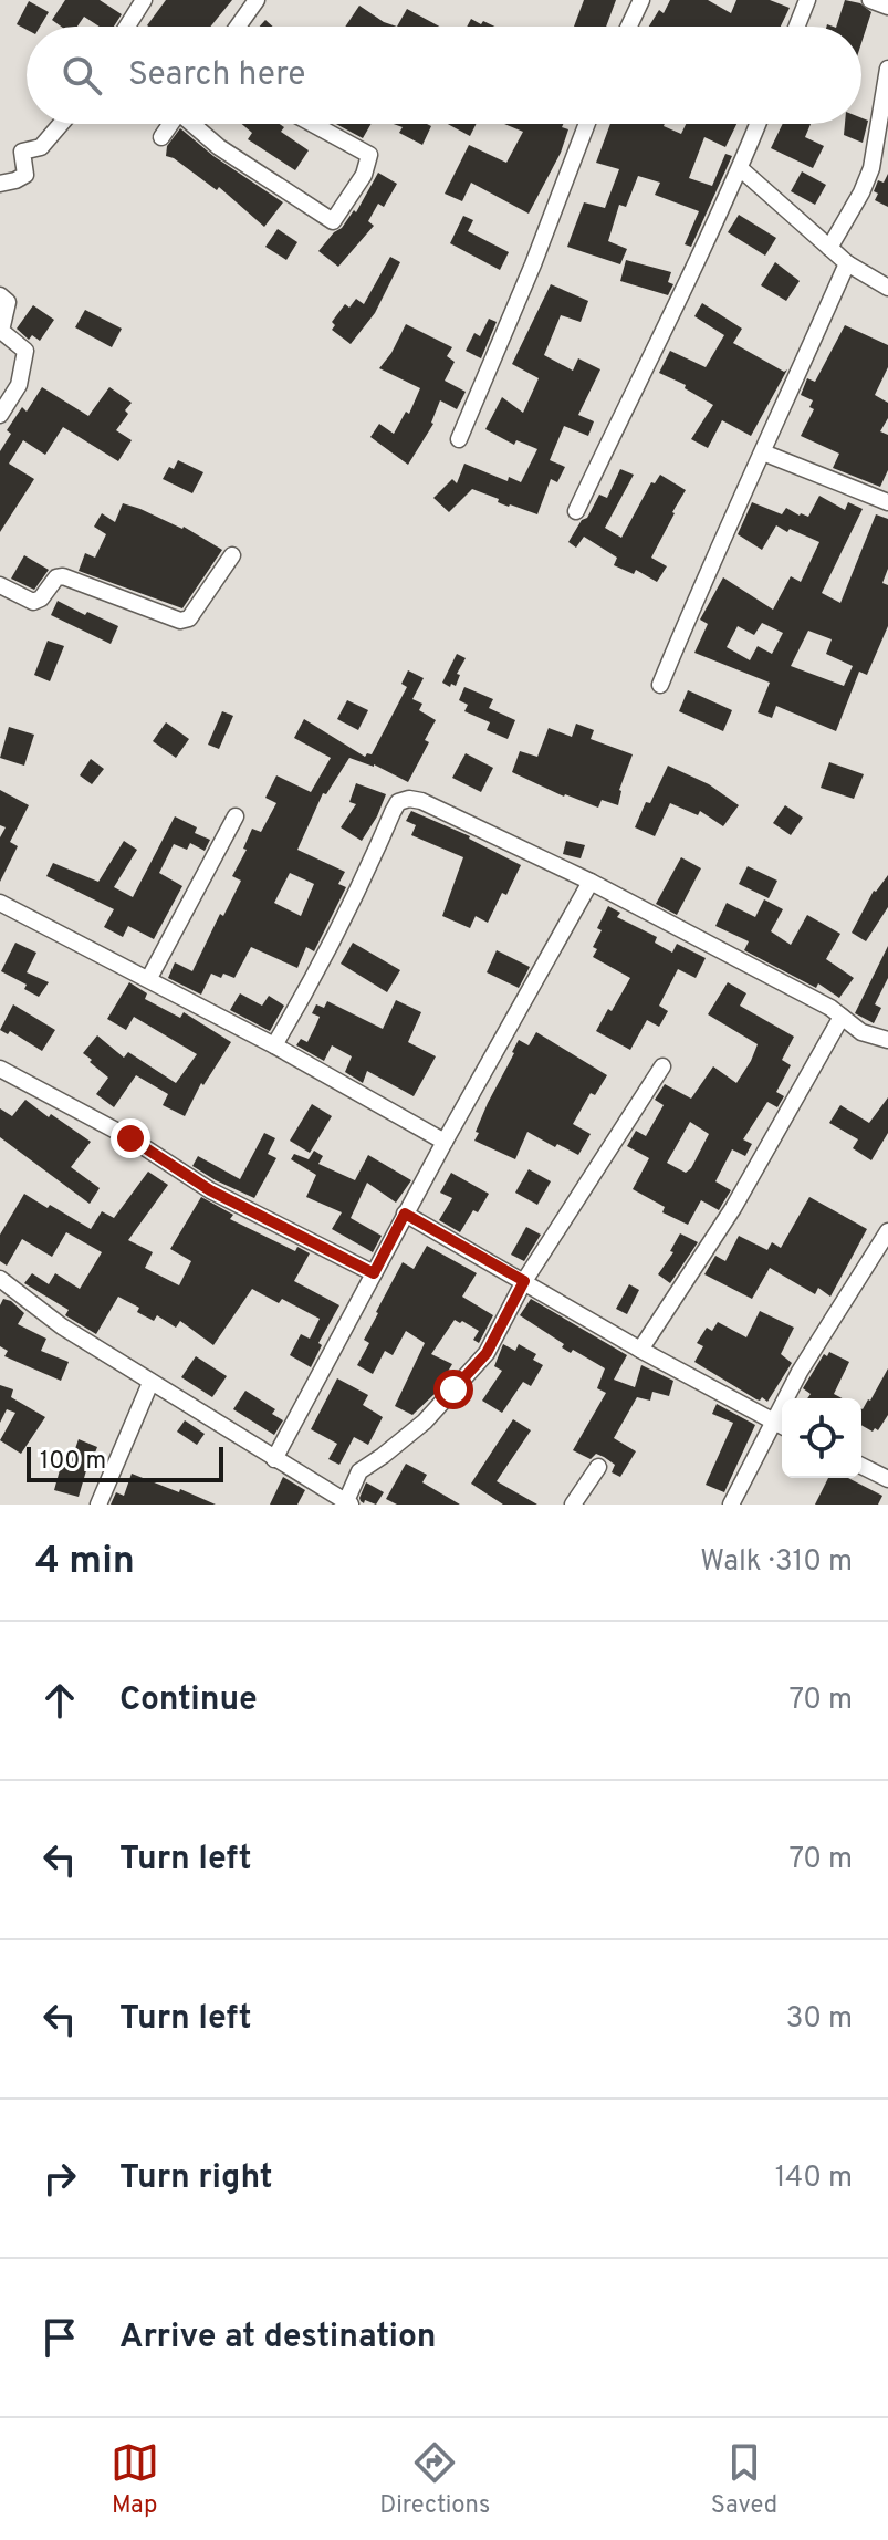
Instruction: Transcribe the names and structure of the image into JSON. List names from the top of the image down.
{
  "scale_bar": "100 m",
  "page": {
    "search": "Search here",
    "scale": "100 m",
    "heading": ["4 min", "Walk · 310 m"],
    "list": [
      ["Continue", "70 m"],
      ["Turn left", "70 m"],
      ["Turn left", "30 m"],
      ["Turn right", "140 m"],
      "Arrive at destination"
    ],
    "nav": ["Map", "Directions", "Saved"]
  }
}
